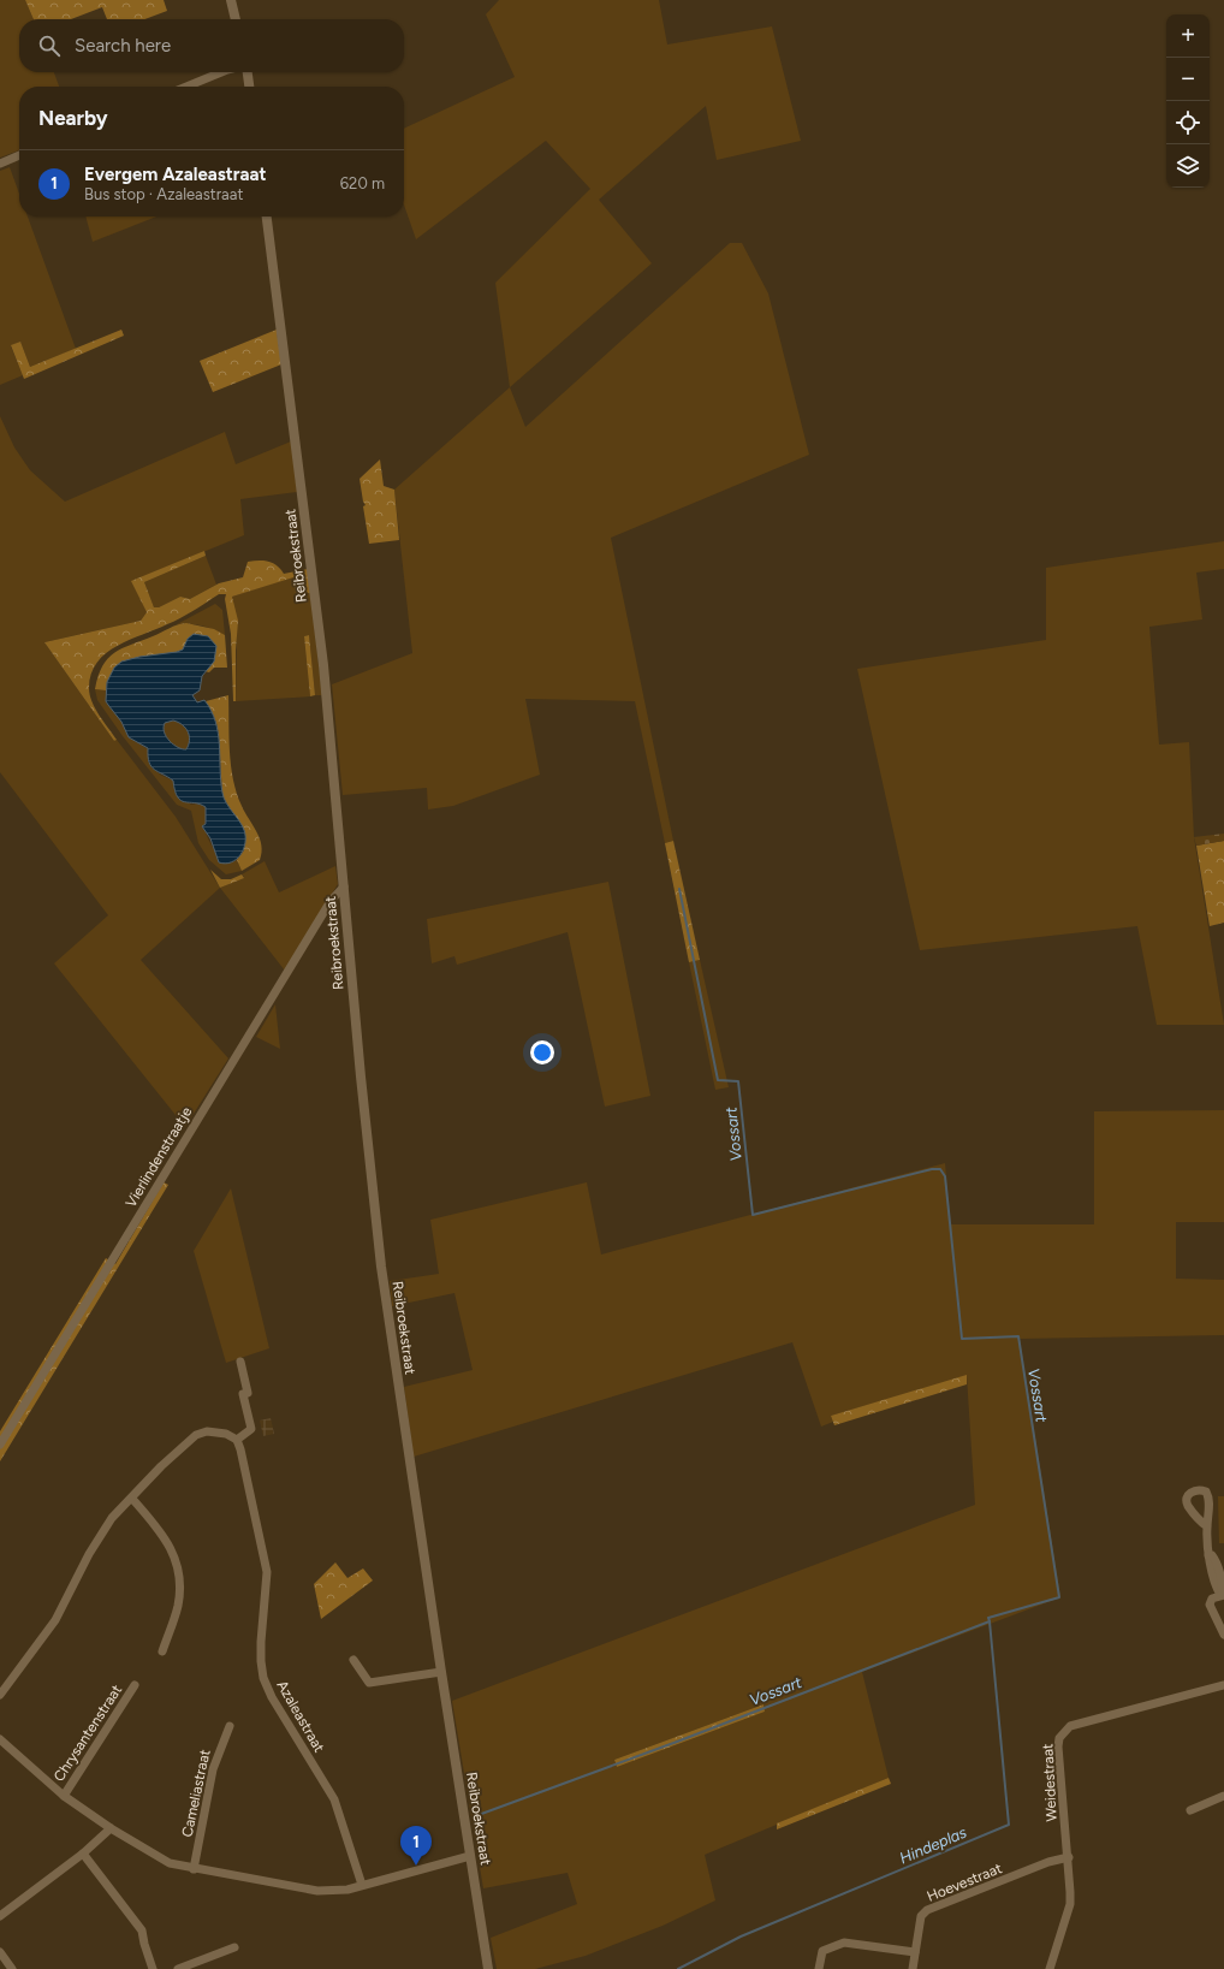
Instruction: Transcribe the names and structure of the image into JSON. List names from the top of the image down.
{
  "streets": {
    "street": [
      "Reibroekstraat",
      "Vierlindenstraatje",
      "Azaleastraat",
      "Chrysantenstraat",
      "Weidestraat",
      "Cameliastraat",
      "Hoevestraat"
    ]
  },
  "crossings": [
    ["Reibroekstraat", "Vierlindenstraatje"],
    ["Weidestraat", "Hoevestraat"]
  ],
  "water": ["Vossart", "Hindeplas"],
  "page": {
    "map_buttons": ["+", "−"],
    "search": "Search here",
    "heading": "Nearby",
    "list": [
      {
        "mark": "1",
        "name": "Evergem Azaleastraat",
        "note": "Bus stop · Azaleastraat",
        "value": "620 m"
      }
    ],
    "pins": "1"
  }
}
